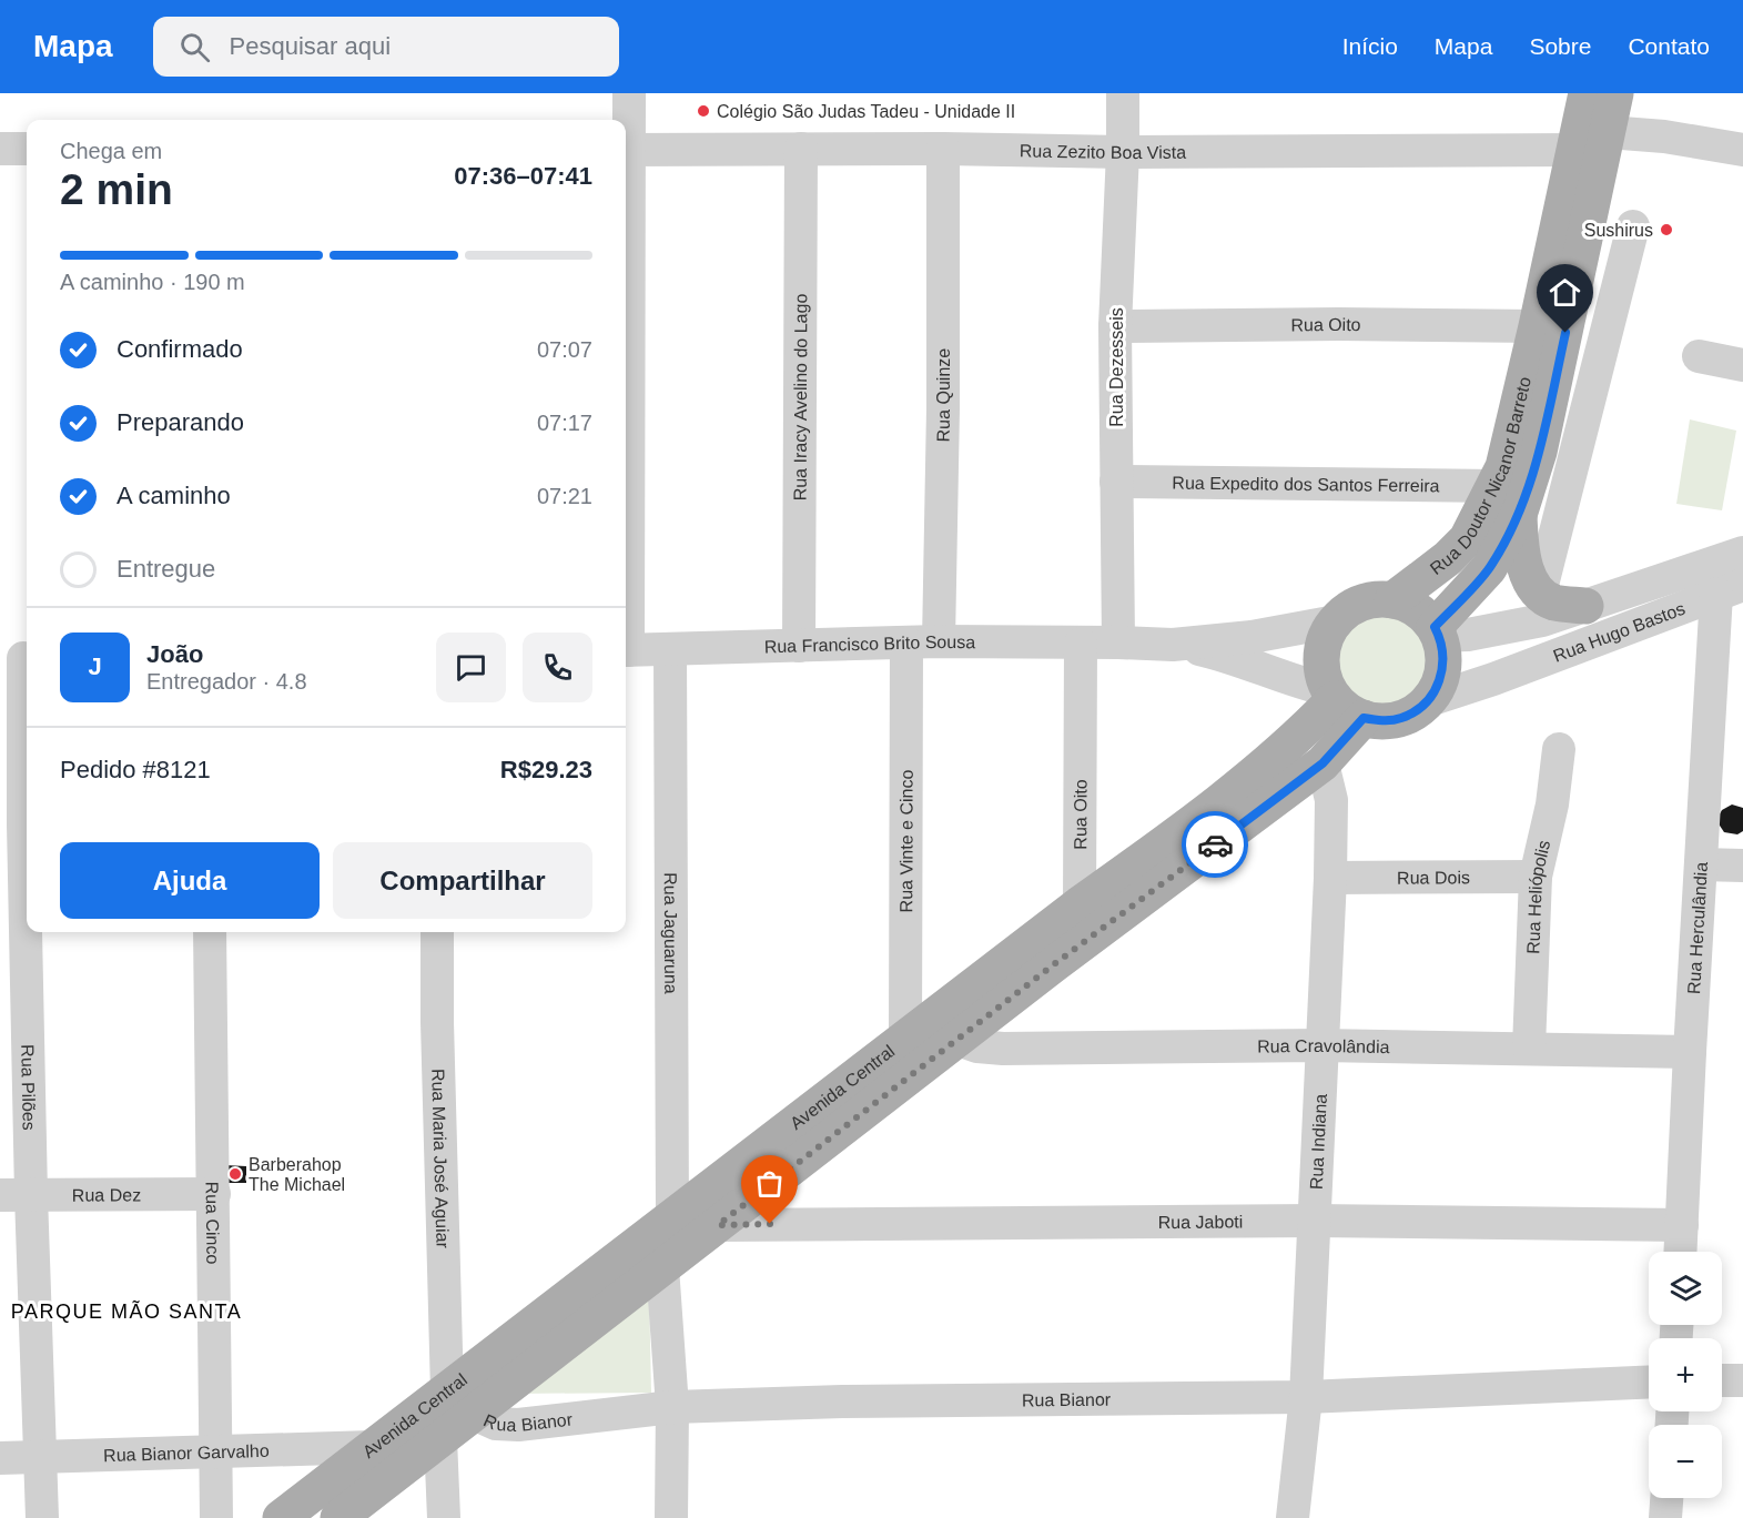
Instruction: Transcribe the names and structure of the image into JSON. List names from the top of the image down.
{
  "streets": {
    "main road": ["Rua Doutor Nicanor Barreto", "Avenida Central"],
    "street": [
      "Rua Zezito Boa Vista",
      "Rua Oito",
      "Rua Dezesseis",
      "Rua Quinze",
      "Rua Iracy Avelino do Lago",
      "Rua Expedito dos Santos Ferreira",
      "Rua Hugo Bastos",
      "Rua Francisco Brito Sousa",
      "Rua Vinte e Cinco",
      "Rua Dois",
      "Rua Heliópolis",
      "Rua Herculândia",
      "Rua Jaguaruna",
      "Rua Cravolândia",
      "Rua Pilões",
      "Rua Indiana",
      "Rua Maria José Aguiar",
      "Rua Dez",
      "Rua Jaboti",
      "Rua Cinco",
      "Rua Bianor",
      "Rua Bianor Garvalho"
    ]
  },
  "crossings": [
    ["Rua Zezito Boa Vista", "Rua Dezesseis"],
    ["Rua Zezito Boa Vista", "Rua Quinze"],
    ["Rua Zezito Boa Vista", "Rua Iracy Avelino do Lago"],
    ["Rua Zezito Boa Vista", "Rua Doutor Nicanor Barreto"],
    ["Rua Oito", "Rua Dezesseis"],
    ["Rua Oito", "Rua Doutor Nicanor Barreto"],
    ["Rua Oito", "Rua Francisco Brito Sousa"],
    ["Rua Oito", "Avenida Central"],
    ["Rua Dezesseis", "Rua Expedito dos Santos Ferreira"],
    ["Rua Dezesseis", "Rua Francisco Brito Sousa"],
    ["Rua Quinze", "Rua Francisco Brito Sousa"],
    ["Rua Quinze", "Rua Vinte e Cinco"],
    ["Rua Iracy Avelino do Lago", "Rua Francisco Brito Sousa"],
    ["Rua Doutor Nicanor Barreto", "Rua Expedito dos Santos Ferreira"],
    ["Rua Doutor Nicanor Barreto", "Rua Hugo Bastos"],
    ["Rua Doutor Nicanor Barreto", "Avenida Central"],
    ["Rua Hugo Bastos", "Rua Herculândia"],
    ["Rua Hugo Bastos", "Avenida Central"],
    ["Rua Francisco Brito Sousa", "Rua Vinte e Cinco"],
    ["Rua Francisco Brito Sousa", "Rua Jaguaruna"],
    ["Rua Vinte e Cinco", "Avenida Central"],
    ["Rua Dois", "Rua Heliópolis"],
    ["Rua Dois", "Rua Indiana"],
    ["Rua Heliópolis", "Rua Cravolândia"],
    ["Rua Herculândia", "Rua Cravolândia"],
    ["Rua Herculândia", "Rua Jaboti"],
    ["Rua Jaguaruna", "Avenida Central"],
    ["Rua Cravolândia", "Avenida Central"],
    ["Rua Cravolândia", "Rua Indiana"],
    ["Rua Pilões", "Rua Dez"],
    ["Rua Pilões", "Rua Bianor Garvalho"],
    ["Avenida Central", "Rua Indiana"],
    ["Avenida Central", "Rua Maria José Aguiar"],
    ["Avenida Central", "Rua Jaboti"],
    ["Avenida Central", "Rua Bianor"],
    ["Avenida Central", "Rua Bianor Garvalho"],
    ["Rua Indiana", "Rua Jaboti"],
    ["Rua Indiana", "Rua Bianor"],
    ["Rua Maria José Aguiar", "Rua Bianor"],
    ["Rua Dez", "Rua Cinco"],
    ["Rua Cinco", "Rua Bianor Garvalho"]
  ],
  "districts": ["PARQUE MÃO SANTA"],
  "places": ["Colégio São Judas Tadeu - Unidade II", "Sushirus", "Barberahop The Michael"],
  "page": {
    "header": "Mapa",
    "search": "Pesquisar aqui",
    "nav": [
      "Início",
      "Mapa",
      "Sobre",
      "Contato"
    ],
    "heading": ["2 min", "Chega em", "07:36–07:41"],
    "panel": [
      "João",
      "Entregador · 4.8",
      "Pedido #8121",
      "R$29.23"
    ],
    "bar": "A caminho · 190 m",
    "list": [
      ["Confirmado", "07:07"],
      ["Preparando", "07:17"],
      ["A caminho", "07:21"],
      "Entregue"
    ],
    "round": "J",
    "buttons": ["Ajuda", "Compartilhar"],
    "map_buttons": ["+", "−"]
  }
}
